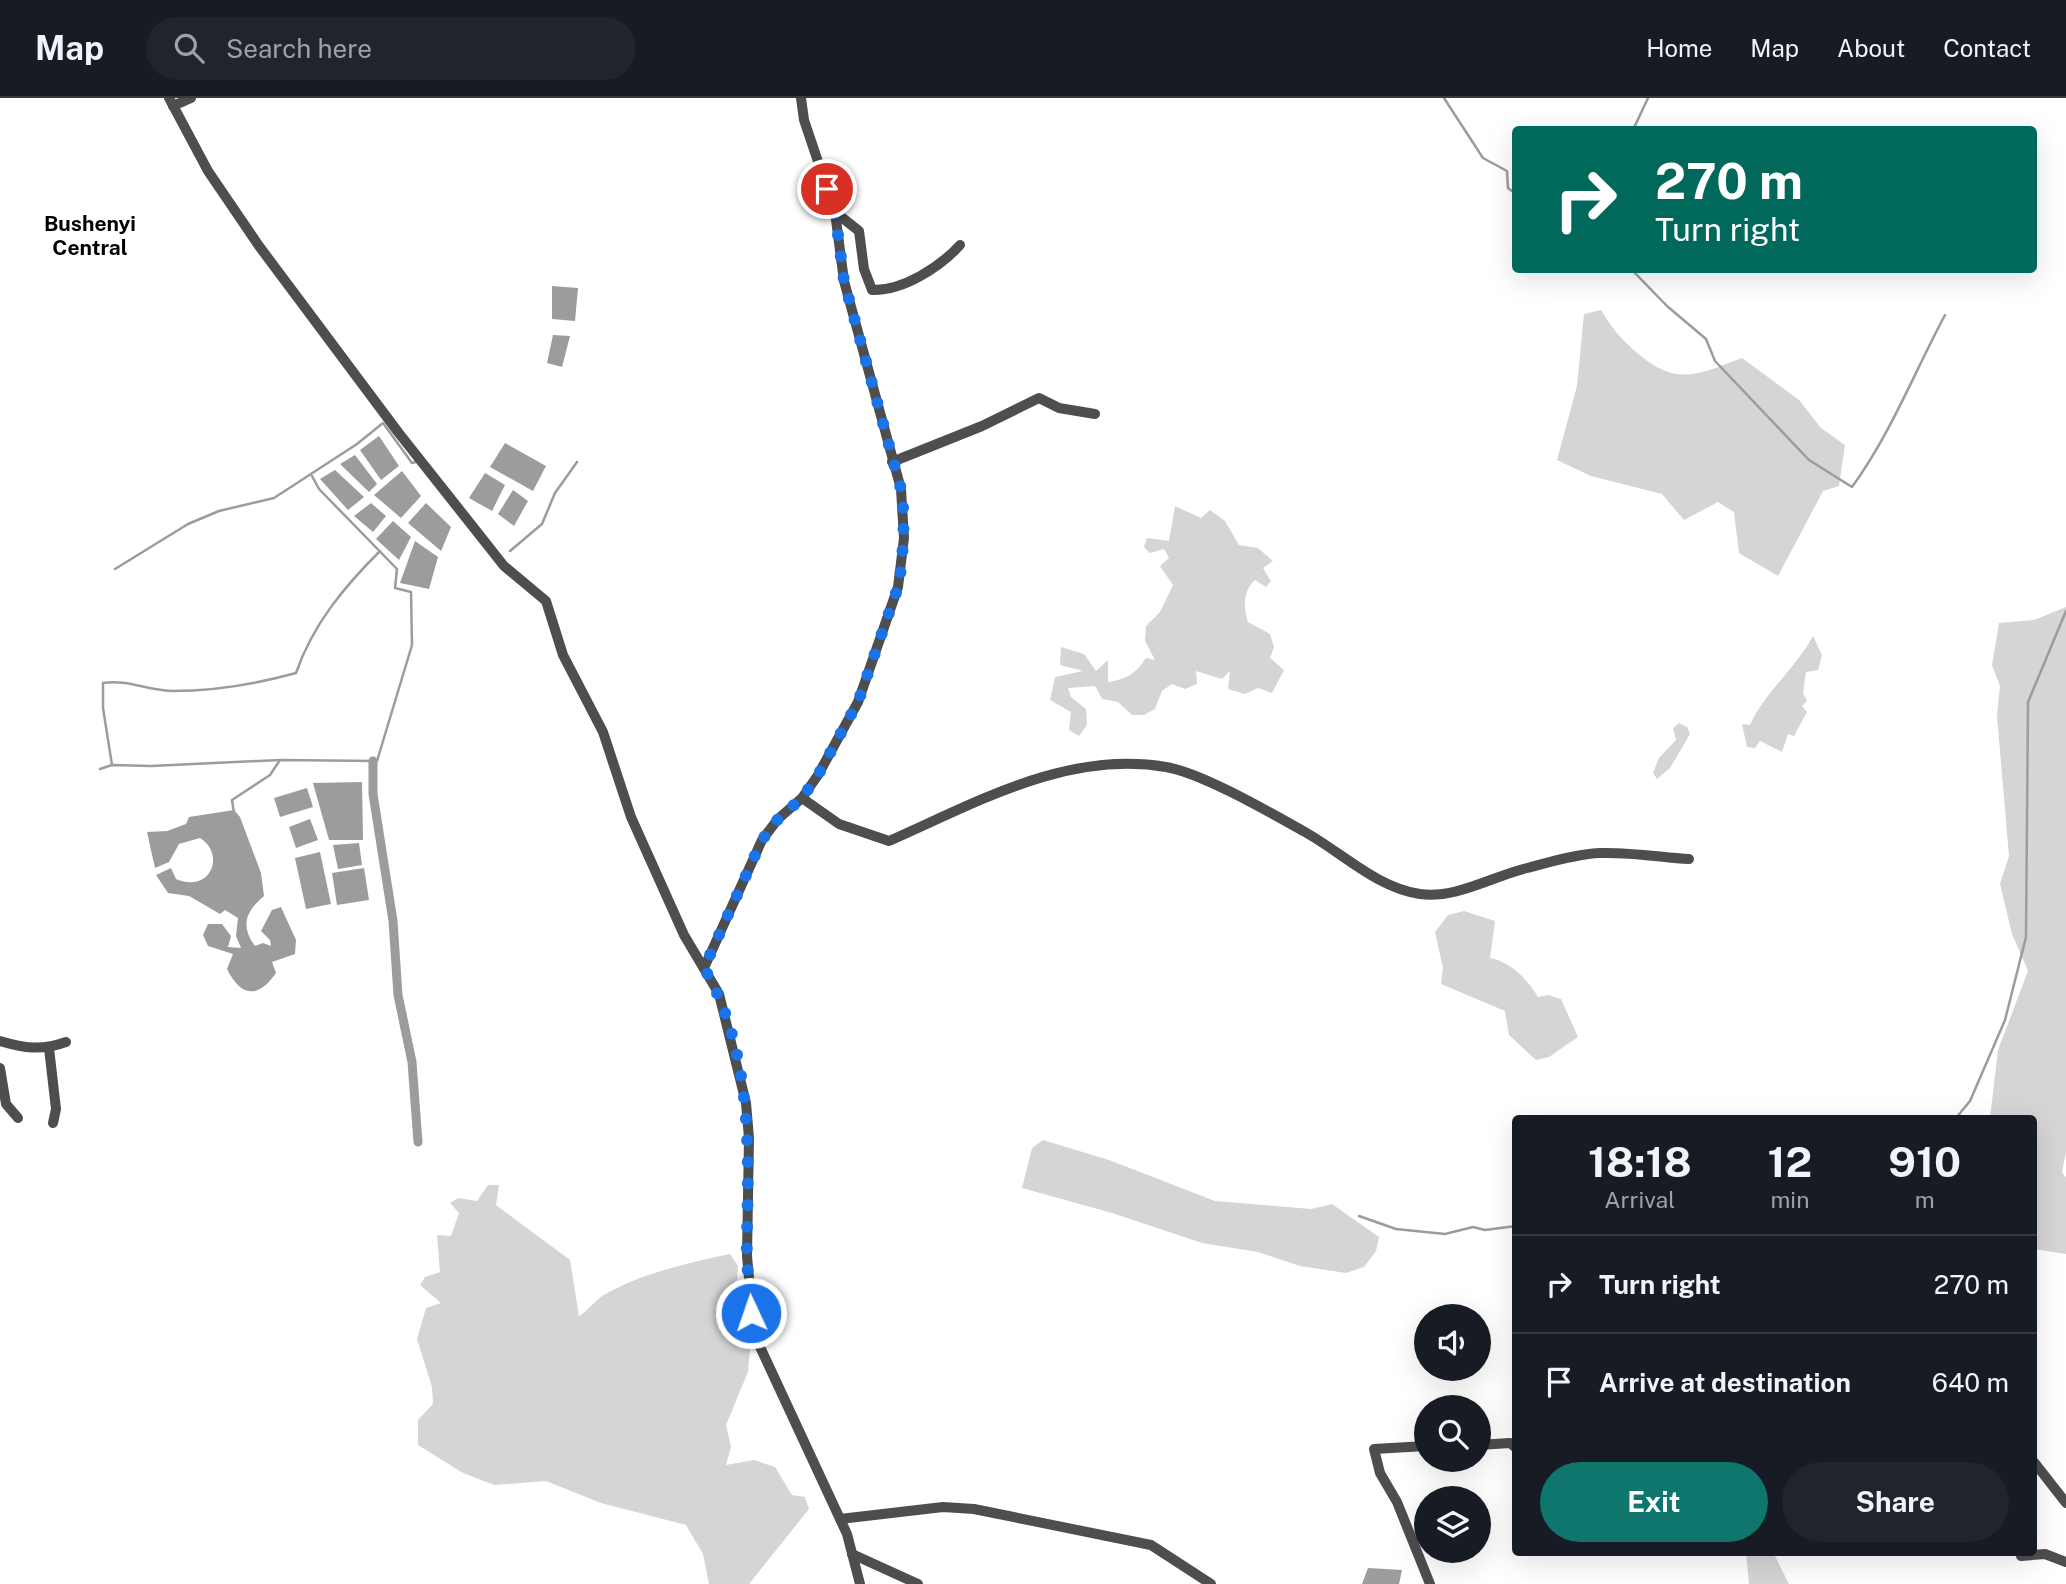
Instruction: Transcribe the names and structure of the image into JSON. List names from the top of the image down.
{
  "districts": ["Bushenyi Central"],
  "page": {
    "header": "Map",
    "search": "Search here",
    "nav": [
      "Home",
      "Map",
      "About",
      "Contact"
    ],
    "turn": ["270 m", "Turn right"],
    "eta": [
      "18:18",
      "Arrival",
      "12",
      "min",
      "910",
      "m"
    ],
    "list": [
      {
        "name": "Turn right",
        "value": "270 m"
      },
      {
        "name": "Arrive at destination",
        "value": "640 m"
      }
    ],
    "buttons": ["Exit", "Share"]
  }
}
